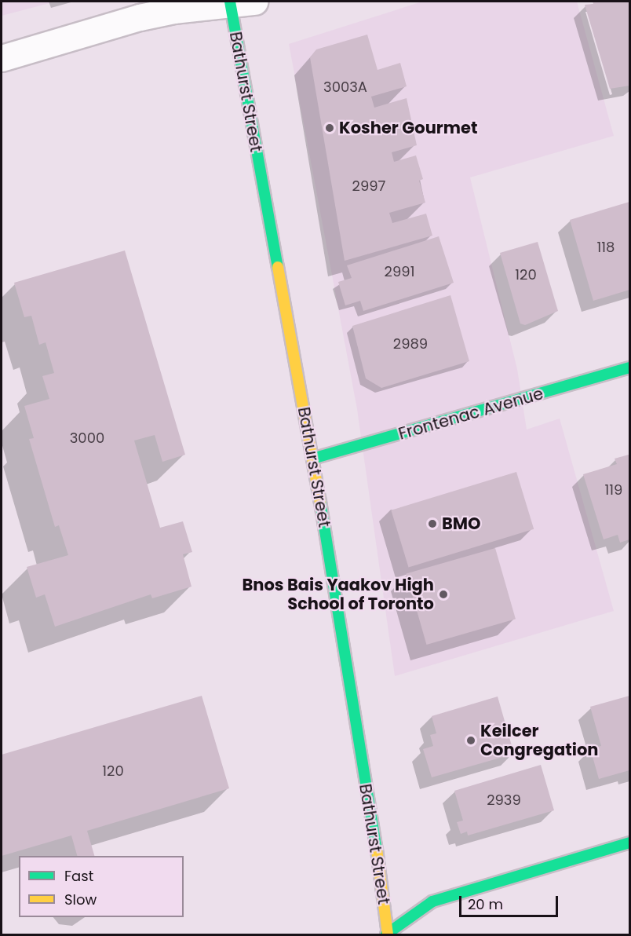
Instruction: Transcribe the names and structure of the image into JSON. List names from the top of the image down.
{
  "streets": {
    "main road": ["Bathurst Street", "Frontenac Avenue"]
  },
  "crossings": [
    ["Bathurst Street", "Frontenac Avenue"]
  ],
  "places": [
    "Kosher Gourmet",
    "BMO",
    "Bnos Bais Yaakov High School of Toronto",
    "Keilcer Congregation"
  ],
  "house_numbers": [
    "3003A",
    "2997",
    "118",
    "2991",
    "120",
    "2989",
    "3000",
    "119",
    "120",
    "2939"
  ],
  "legend": ["Fast", "Slow"],
  "scale_bar": "20 m"
}
